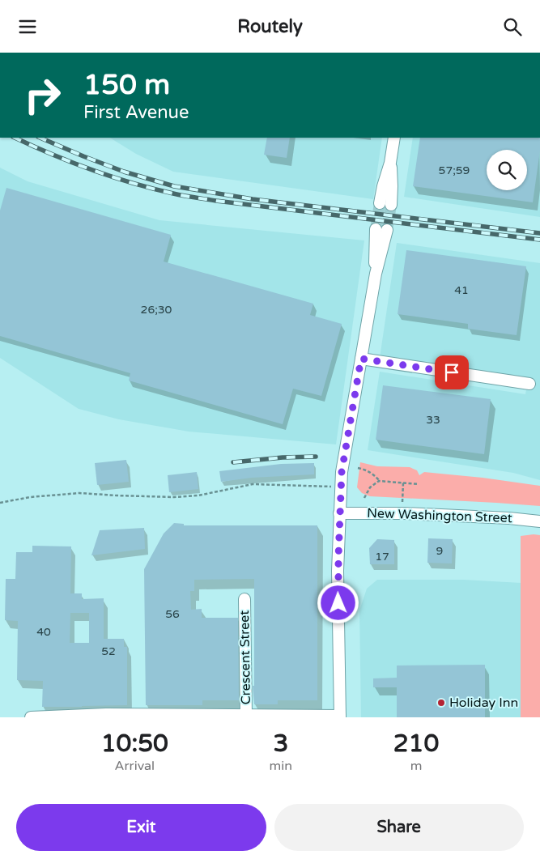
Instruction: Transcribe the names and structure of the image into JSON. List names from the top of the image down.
{
  "streets": {
    "street": ["New Washington Street", "Crescent Street"]
  },
  "places": ["Holiday Inn"],
  "house_numbers": [
    "57;59",
    "41",
    "26;30",
    "33",
    "9",
    "17",
    "56",
    "40",
    "52"
  ],
  "page": {
    "header": "Routely",
    "turn": ["150 m", "First Avenue"],
    "eta": [
      "10:50",
      "Arrival",
      "3",
      "min",
      "210",
      "m"
    ],
    "buttons": ["Exit", "Share"]
  }
}
